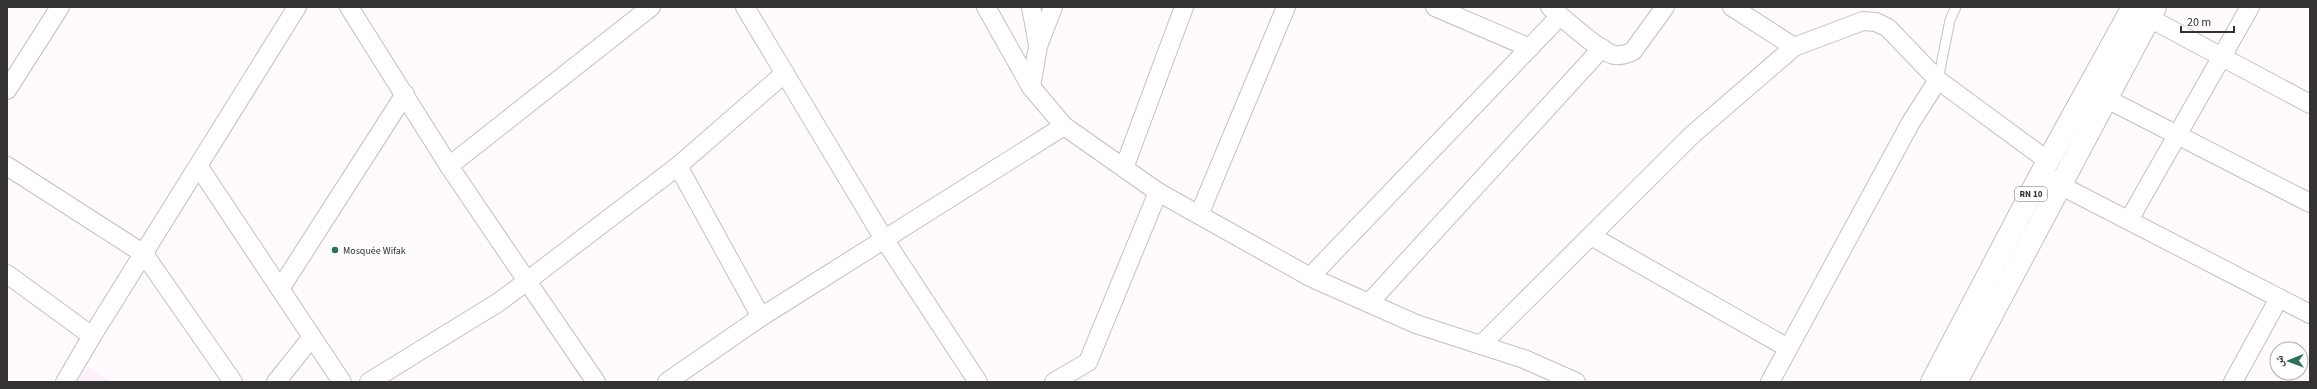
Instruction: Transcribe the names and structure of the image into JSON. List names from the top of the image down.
{
  "streets": {
    "main road": ["RN 10"]
  },
  "places": ["Mosquée Wifak"],
  "scale_bar": "20 m",
  "north": "left"
}
